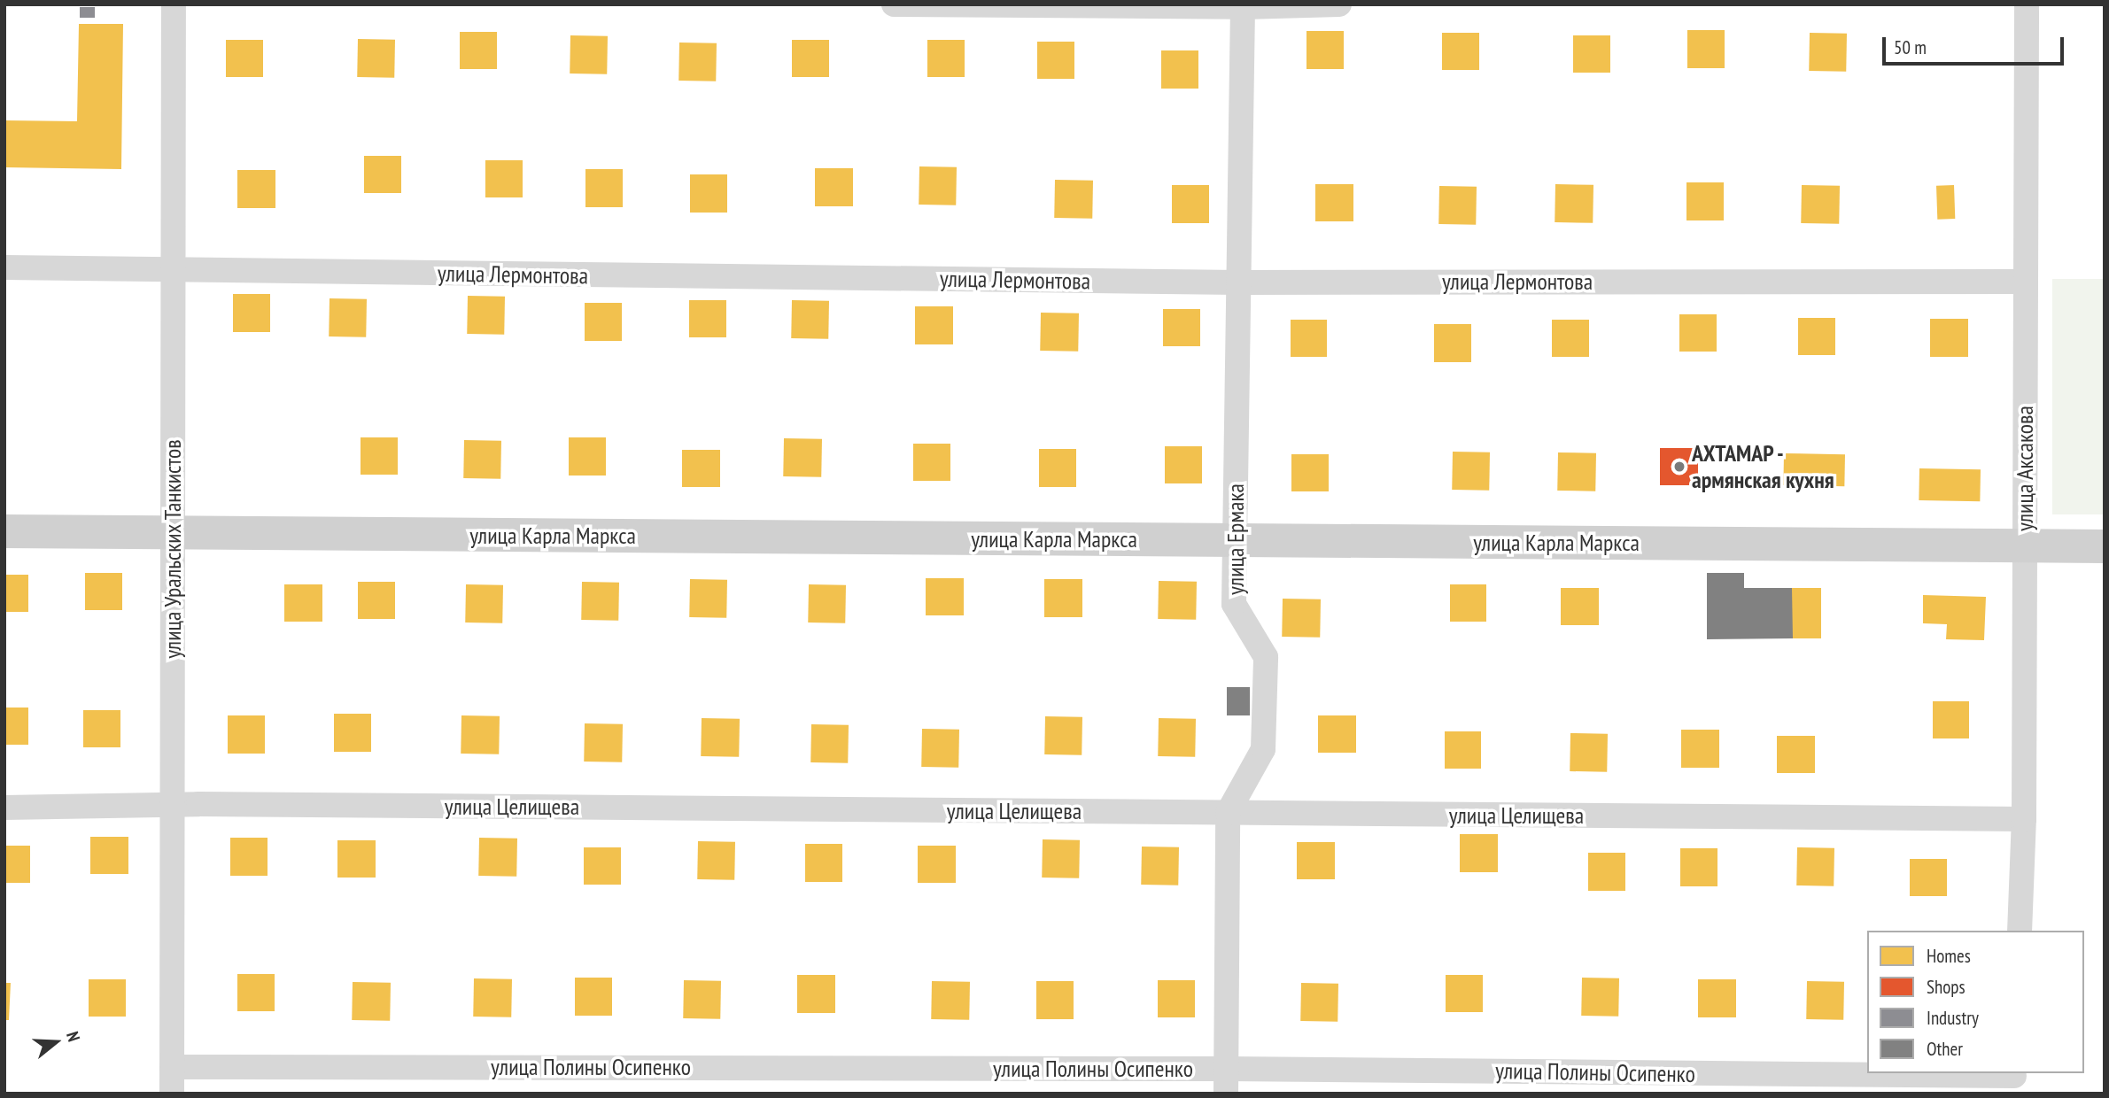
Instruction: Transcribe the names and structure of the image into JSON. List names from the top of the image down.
{
  "streets": {
    "main road": ["улица Карла Маркса"],
    "street": [
      "улица Лермонтова",
      "улица Аксакова",
      "улица Ермака",
      "улица Уральских Танкистов",
      "улица Целищева",
      "улица Полины Осипенко"
    ]
  },
  "crossings": [
    ["улица Лермонтова", "улица Аксакова"],
    ["улица Лермонтова", "улица Ермака"],
    ["улица Лермонтова", "улица Уральских Танкистов"],
    ["улица Аксакова", "улица Карла Маркса"],
    ["улица Аксакова", "улица Целищева"],
    ["улица Карла Маркса", "улица Ермака"],
    ["улица Карла Маркса", "улица Уральских Танкистов"],
    ["улица Ермака", "улица Целищева"],
    ["улица Ермака", "улица Полины Осипенко"],
    ["улица Уральских Танкистов", "улица Целищева"],
    ["улица Уральских Танкистов", "улица Полины Осипенко"]
  ],
  "places": ["АХТАМАР - армянская кухня"],
  "legend": [
    "Homes",
    "Shops",
    "Industry",
    "Other"
  ],
  "scale_bar": "50 m",
  "north": "right"
}
